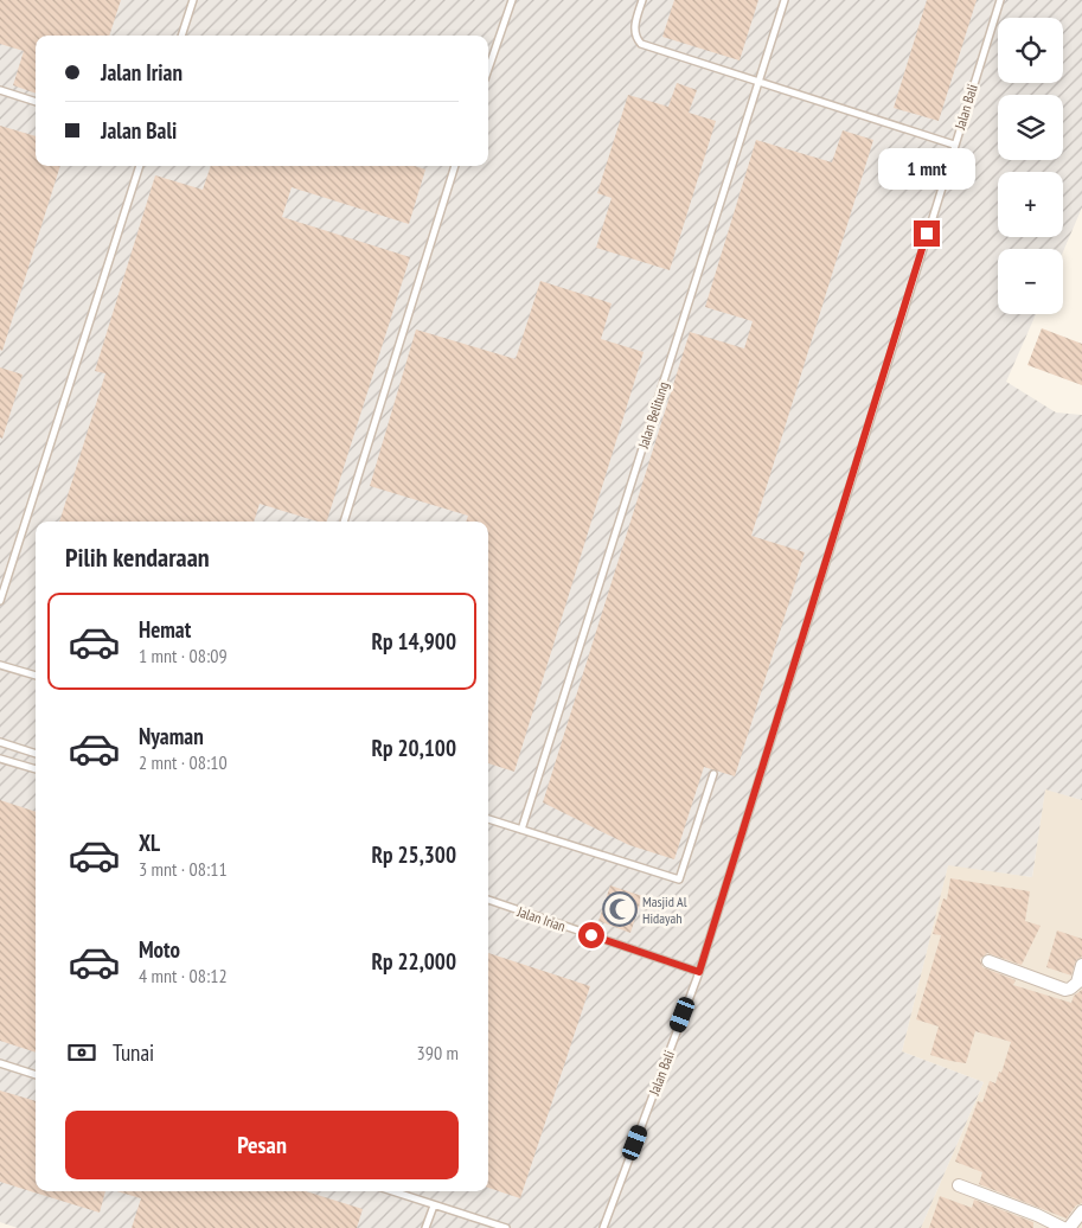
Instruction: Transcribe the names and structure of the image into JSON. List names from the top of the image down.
{
  "streets": {
    "lane": ["Jalan Bali", "Jalan Belitung", "Jalan Irian"]
  },
  "crossings": [
    ["Jalan Bali", "Jalan Irian"]
  ],
  "places": {
    "mosque": ["Masjid Al Hidayah"]
  },
  "page": {
    "map_buttons": ["+", "−"],
    "banner": ["Jalan Irian", "Jalan Bali"],
    "bubble": "1 mnt",
    "heading": "Pilih kendaraan",
    "list": [
      {
        "name": "Hemat",
        "note": "1 mnt · 08:09",
        "value": "Rp 14,900"
      },
      {
        "name": "Nyaman",
        "note": "2 mnt · 08:10",
        "value": "Rp 20,100"
      },
      {
        "name": "XL",
        "note": "3 mnt · 08:11",
        "value": "Rp 25,300"
      },
      {
        "name": "Moto",
        "note": "4 mnt · 08:12",
        "value": "Rp 22,000"
      }
    ],
    "pay": ["Tunai", "390 m"],
    "buttons": "Pesan"
  }
}
